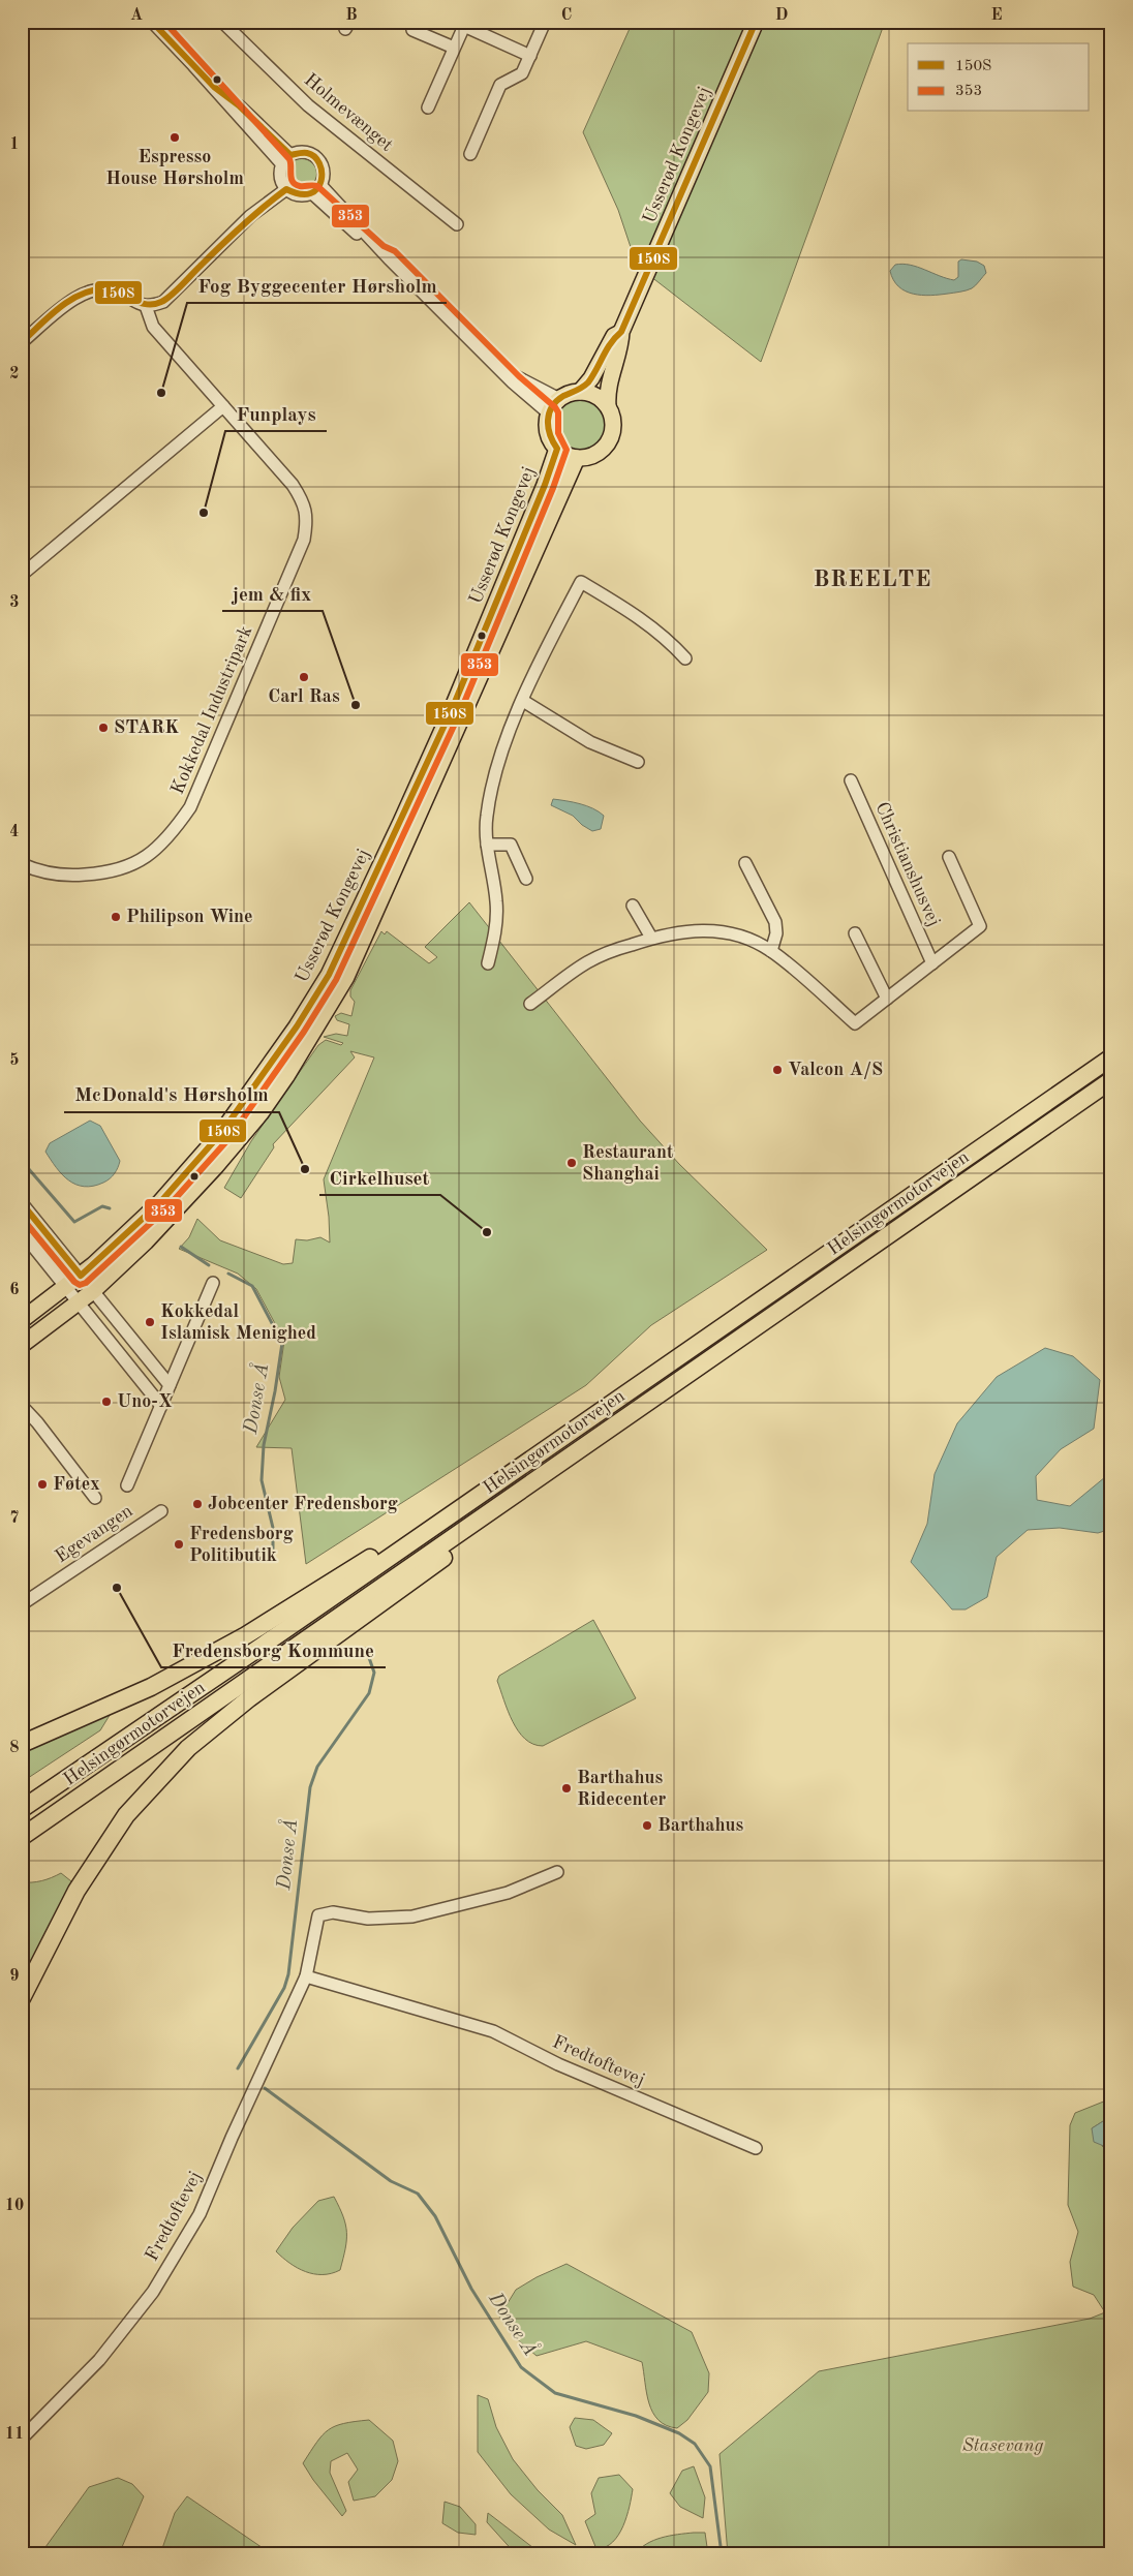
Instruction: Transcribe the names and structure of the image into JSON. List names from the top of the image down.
{
  "streets": {
    "highway": ["Helsingørmotorvejen"],
    "main road": ["Usserød Kongevej"],
    "street": [
      "Holmevænget",
      "Kokkedal Industripark",
      "Christianshusvej",
      "Egevangen",
      "Fredtoftevej"
    ]
  },
  "districts": ["BREELTE"],
  "water": ["Donse Å"],
  "parks": ["Stasevang"],
  "places": [
    "Espresso House Hørsholm",
    "Fog Byggecenter Hørsholm",
    "Funplays",
    "Carl Ras",
    "jem & fix",
    "STARK",
    "Philipson Wine",
    "Valcon A/S",
    "Restaurant Shanghai",
    "McDonald's Hørsholm",
    "Cirkelhuset",
    "Kokkedal Islamisk Menighed",
    "Uno-X",
    "Føtex",
    "Jobcenter Fredensborg",
    "Fredensborg Politibutik",
    "Fredensborg Kommune",
    "Barthahus Ridecenter",
    "Barthahus"
  ],
  "lines": ["transit line 150S", "transit line 353"],
  "legend": ["150S", "353"],
  "grid": {
    "columns": [
      "A",
      "B",
      "C",
      "D",
      "E"
    ],
    "rows": [
      "1",
      "2",
      "3",
      "4",
      "5",
      "6",
      "7",
      "8",
      "9",
      "10",
      "11"
    ]
  }
}
